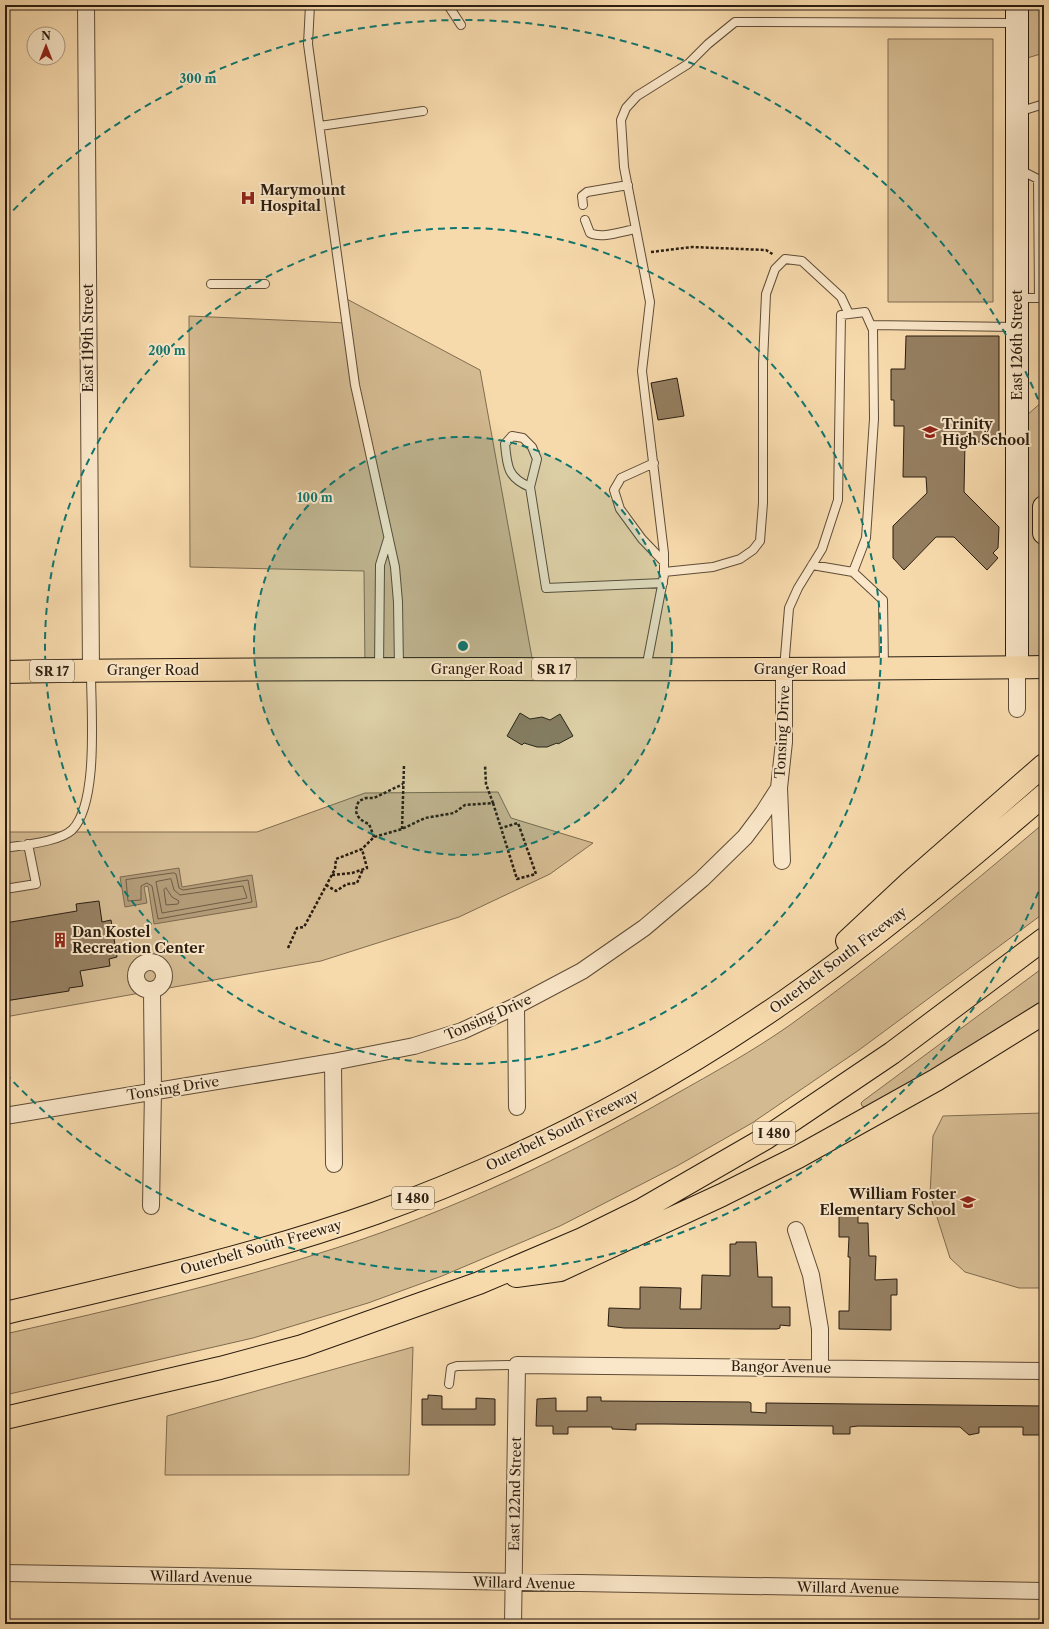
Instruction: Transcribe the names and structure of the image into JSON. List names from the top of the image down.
{
  "streets": {
    "main road": [
      "Granger Road",
      "SR 17",
      "Outerbelt South Freeway",
      "I 480"
    ],
    "street": [
      "East 119th Street",
      "East 126th Street",
      "Tonsing Drive",
      "Bangor Avenue",
      "East 122nd Street",
      "Willard Avenue"
    ]
  },
  "crossings": [
    ["East 119th Street", "Granger Road"],
    ["East 126th Street", "Granger Road"],
    ["Granger Road", "Tonsing Drive"],
    ["Bangor Avenue", "East 122nd Street"],
    ["East 122nd Street", "Willard Avenue"]
  ],
  "places": {
    "hospital": ["Marymount Hospital"],
    "school or university": ["Trinity High School", "William Foster Elementary School"],
    "building": ["Dan Kostel Recreation Center"]
  },
  "north": "top",
  "rings": ["300 m", "200 m", "100 m"]
}
